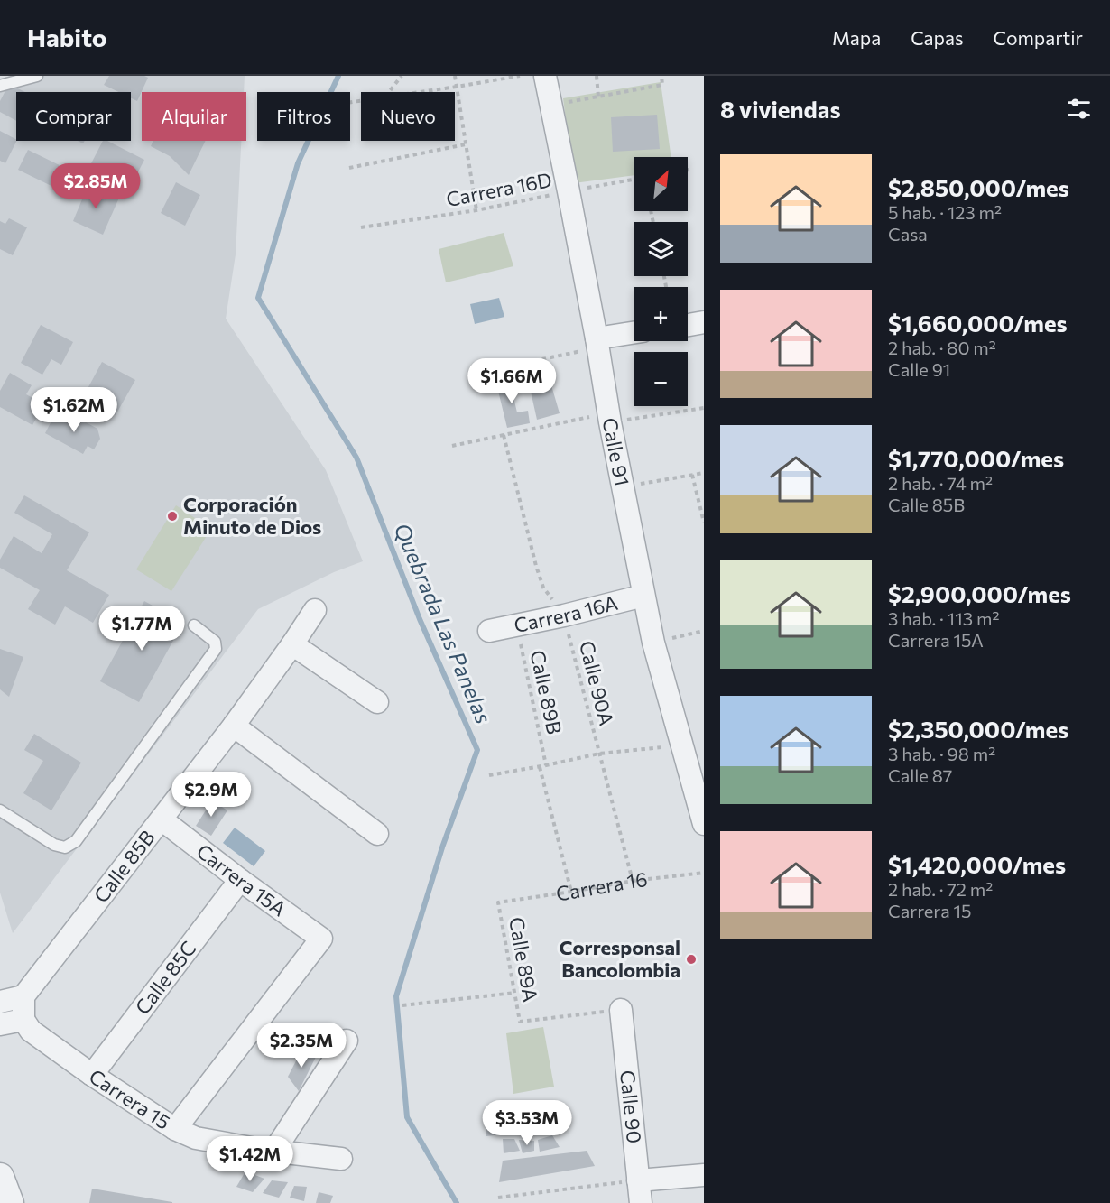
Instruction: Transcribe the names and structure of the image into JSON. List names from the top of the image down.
{
  "streets": {
    "street": [
      "Calle 91",
      "Carrera 16A",
      "Calle 85B",
      "Carrera 15A",
      "Calle 85C",
      "Carrera 15",
      "Calle 90"
    ],
    "path": [
      "Carrera 16D",
      "Calle 90A",
      "Calle 89B",
      "Carrera 16",
      "Calle 89A"
    ]
  },
  "crossings": [
    ["Carrera 16D", "Calle 91"],
    ["Calle 91", "Carrera 16A"],
    ["Carrera 16A", "Calle 90A"],
    ["Carrera 16A", "Calle 89B"],
    ["Calle 90A", "Carrera 16"],
    ["Calle 85B", "Carrera 15A"],
    ["Carrera 15A", "Calle 85C"],
    ["Carrera 15A", "Carrera 15"],
    ["Carrera 16", "Calle 89A"],
    ["Calle 89A", "Calle 90"],
    ["Calle 85C", "Carrera 15"]
  ],
  "water": ["Quebrada Las Panelas"],
  "places": ["Corporación Minuto de Dios", "Corresponsal Bancolombia"],
  "north": "top right",
  "page": {
    "header": "Habito",
    "nav": ["Mapa", "Capas", "Compartir"],
    "heading": "8 viviendas",
    "chip": [
      "Comprar",
      "Alquilar",
      "Filtros",
      "Nuevo"
    ],
    "list": [
      {
        "name": "$2,850,000/mes",
        "note": "5 hab. · 123 m² · Casa"
      },
      {
        "name": "$1,660,000/mes",
        "note": "2 hab. · 80 m² · Calle 91"
      },
      {
        "name": "$1,770,000/mes",
        "note": "2 hab. · 74 m² · Calle 85B"
      },
      {
        "name": "$2,900,000/mes",
        "note": "3 hab. · 113 m² · Carrera 15A"
      },
      {
        "name": "$2,350,000/mes",
        "note": "3 hab. · 98 m² · Calle 87"
      },
      {
        "name": "$1,420,000/mes",
        "note": "2 hab. · 72 m² · Carrera 15"
      }
    ],
    "map_buttons": ["+", "−"],
    "price": [
      "$2.85M",
      "$1.66M",
      "$1.62M",
      "$1.77M",
      "$2.9M",
      "$2.35M",
      "$3.53M",
      "$1.42M"
    ]
  }
}
